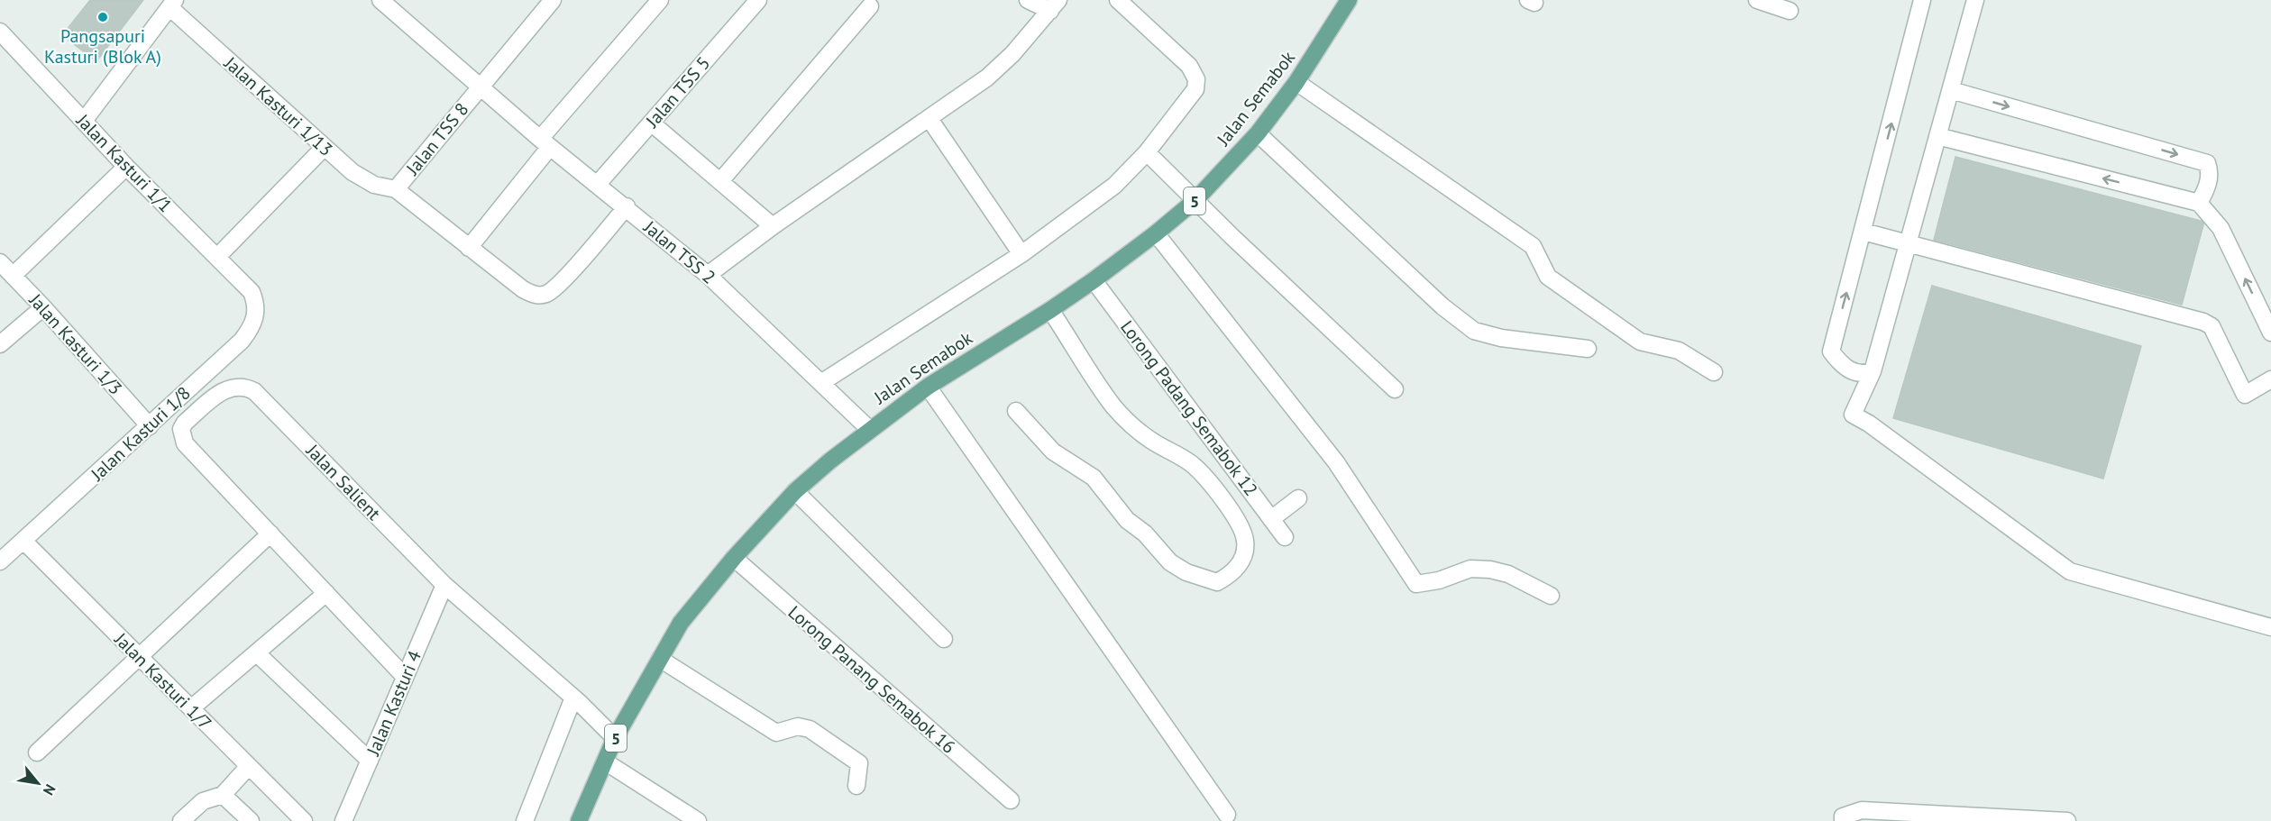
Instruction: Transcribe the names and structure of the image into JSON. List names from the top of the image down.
{
  "streets": {
    "main road": ["Jalan Semabok", "5"],
    "street": [
      "Jalan TSS 5",
      "Jalan Kasturi 1/13",
      "Jalan TSS 8",
      "Jalan Kasturi 1/1",
      "Jalan TSS 2",
      "Jalan Kasturi 1/3",
      "Lorong Padang Semabok 12",
      "Jalan Kasturi 1/8",
      "Jalan Salient",
      "Lorong Panang Semabok 16",
      "Jalan Kasturi 1/7",
      "Jalan Kasturi 4"
    ]
  },
  "crossings": [
    ["Jalan TSS 5", "Jalan TSS 2"],
    ["Jalan Semabok", "Jalan TSS 2"],
    ["Jalan Semabok", "Lorong Padang Semabok 12"],
    ["Jalan Semabok", "Jalan Salient"],
    ["Jalan Semabok", "Lorong Panang Semabok 16"],
    ["Jalan Kasturi 1/13", "Jalan TSS 8"],
    ["Jalan TSS 8", "Jalan TSS 2"],
    ["Jalan Kasturi 1/1", "Jalan Kasturi 1/8"],
    ["Jalan Kasturi 1/3", "Jalan Kasturi 1/8"],
    ["Jalan Kasturi 1/8", "Jalan Kasturi 1/7"],
    ["Jalan Salient", "Jalan Kasturi 4"]
  ],
  "places": ["Pangsapuri Kasturi (Blok A)"],
  "north": "bottom right"
}
